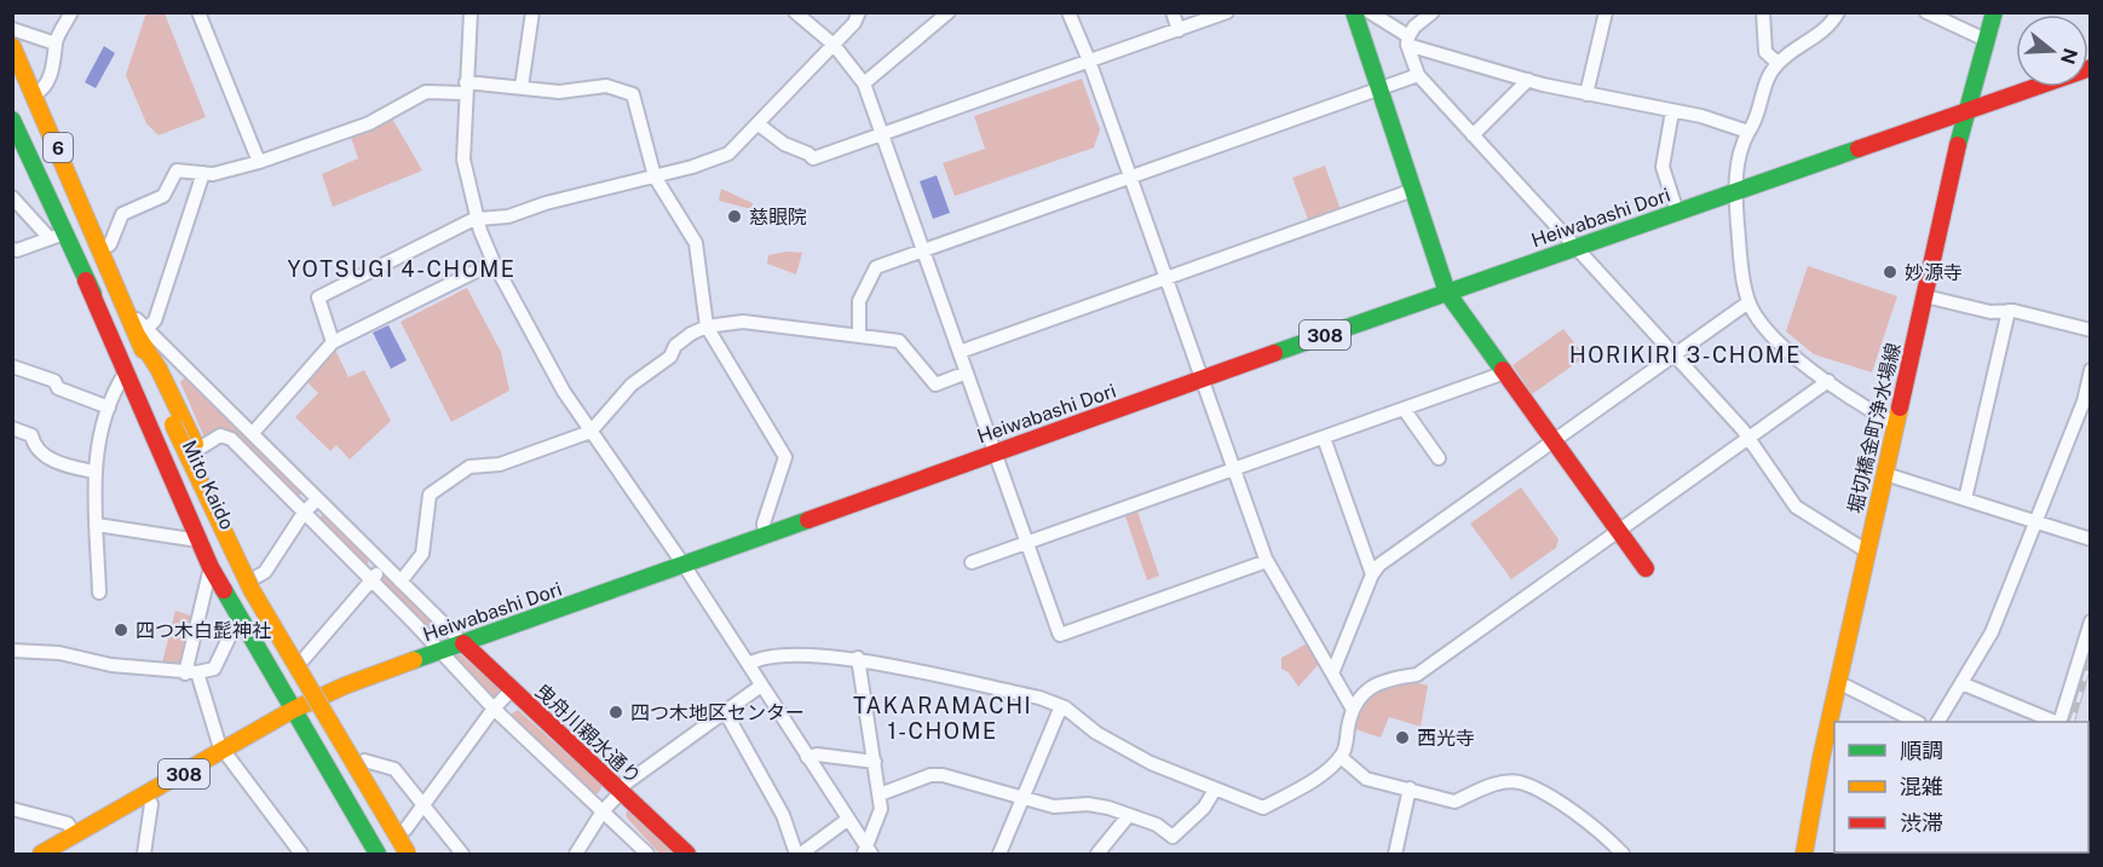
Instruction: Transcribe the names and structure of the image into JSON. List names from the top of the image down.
{
  "streets": {
    "main road": [
      "6",
      "Heiwabashi Dori",
      "308",
      "堀切橋金町浄水場線",
      "Mito Kaido",
      "曳舟川親水通り"
    ]
  },
  "crossings": [
    ["Heiwabashi Dori", "堀切橋金町浄水場線"],
    ["Heiwabashi Dori", "曳舟川親水通り"]
  ],
  "districts": ["YOTSUGI 4-CHOME", "HORIKIRI 3-CHOME", "TAKARAMACHI 1-CHOME"],
  "places": [
    "慈眼院",
    "妙源寺",
    "四つ木白髭神社",
    "四つ木地区センター",
    "西光寺"
  ],
  "legend": ["順調", "混雑", "渋滞"],
  "north": "right"
}
